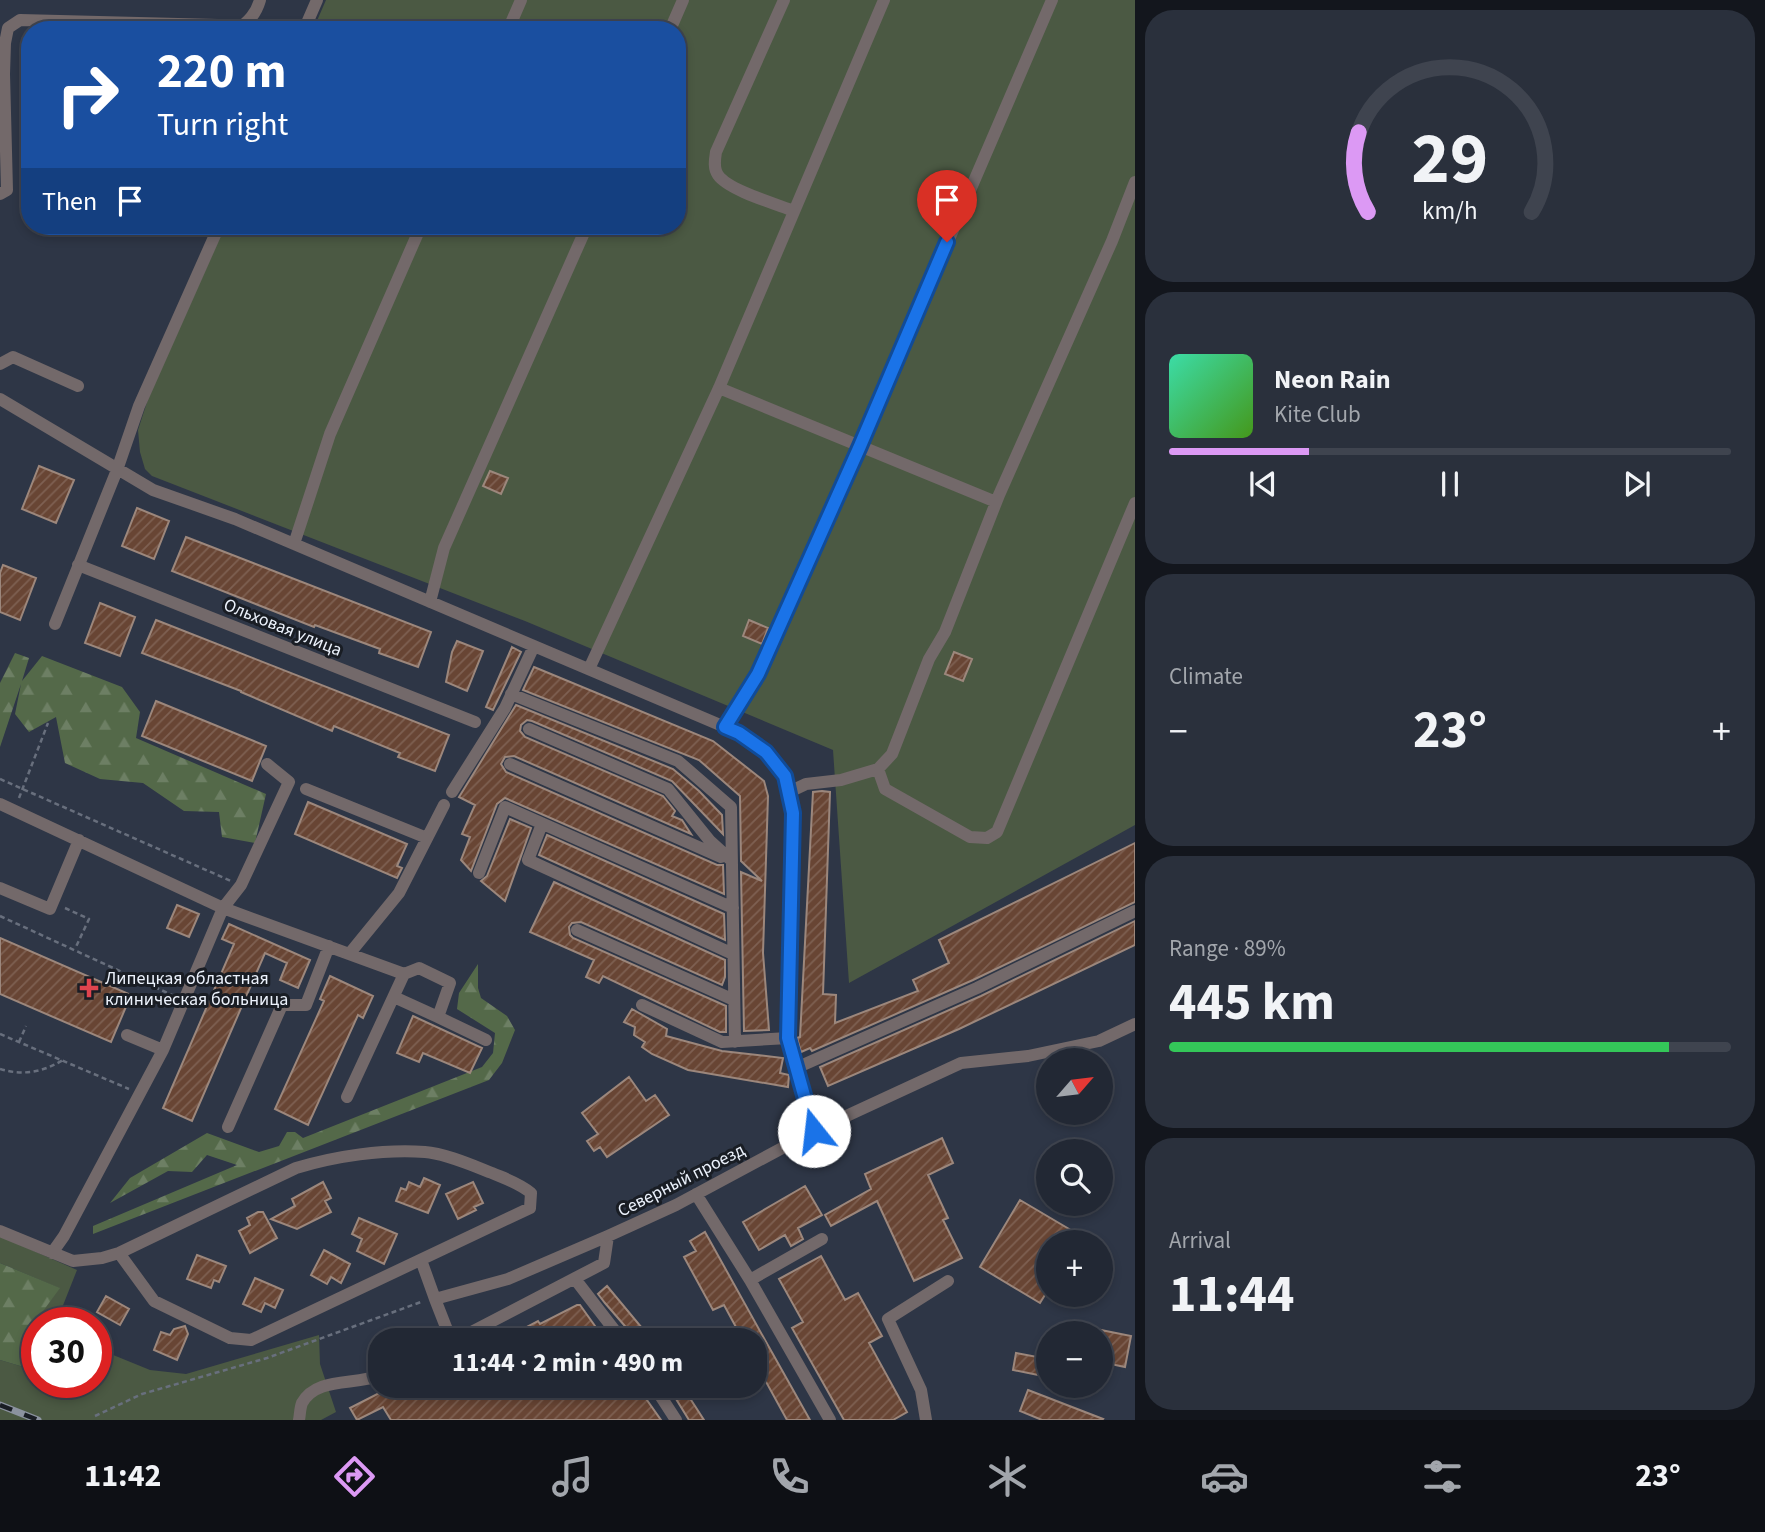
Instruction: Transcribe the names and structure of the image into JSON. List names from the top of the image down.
{
  "streets": {
    "street": ["Ольховая улица", "Северный проезд"]
  },
  "places": {
    "health": ["Липецкая областная клиническая больница"]
  },
  "north": "top right",
  "page": {
    "turn": ["220 m", "Turn right"],
    "then": "Then",
    "song": ["Neon Rain", "Kite Club"],
    "tile": [
      "Climate",
      ["Range · 89%", "445 km"],
      ["Arrival", "11:44"]
    ],
    "heat": ["−", "23°", "+"],
    "map_buttons": ["+", "−"],
    "limit": "30",
    "trip": "11:44 · 2 min · 490 m",
    "tabs": ["11:42", "23°"],
    "gauge": ["29", "km/h"]
  }
}
